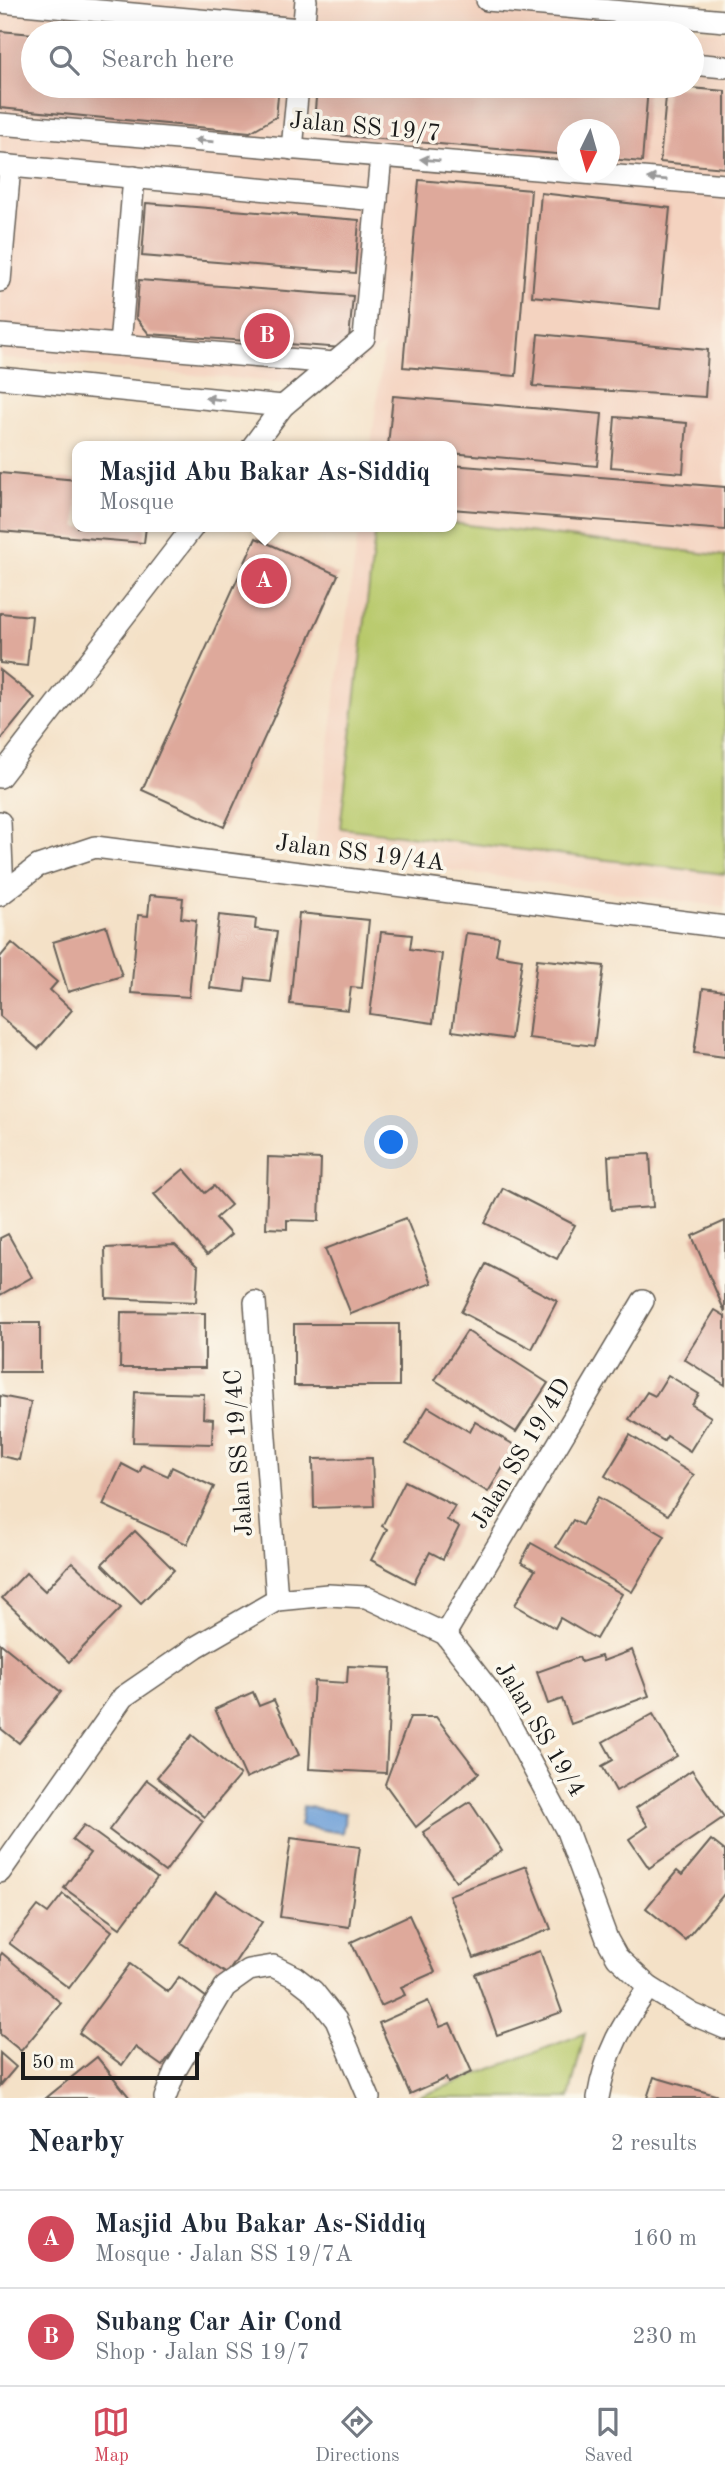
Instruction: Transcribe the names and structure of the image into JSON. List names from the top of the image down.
{
  "streets": {
    "street": [
      "Jalan SS 19/7",
      "Jalan SS 19/4A",
      "Jalan SS 19/4C",
      "Jalan SS 19/4D",
      "Jalan SS 19/4"
    ]
  },
  "crossings": [
    ["Jalan SS 19/4C", "Jalan SS 19/4"],
    ["Jalan SS 19/4D", "Jalan SS 19/4"]
  ],
  "scale_bar": "50 m",
  "north": "bottom",
  "page": {
    "search": "Search here",
    "pins": ["B", "A"],
    "popup": ["Masjid Abu Bakar As-Siddiq", "Mosque"],
    "scale": "50 m",
    "heading": ["Nearby", "2 results"],
    "list": [
      {
        "mark": "A",
        "name": "Masjid Abu Bakar As-Siddiq",
        "note": "Mosque · Jalan SS 19/7A",
        "value": "160 m"
      },
      {
        "mark": "B",
        "name": "Subang Car Air Cond",
        "note": "Shop · Jalan SS 19/7",
        "value": "230 m"
      }
    ],
    "nav": ["Map", "Directions", "Saved"]
  }
}
